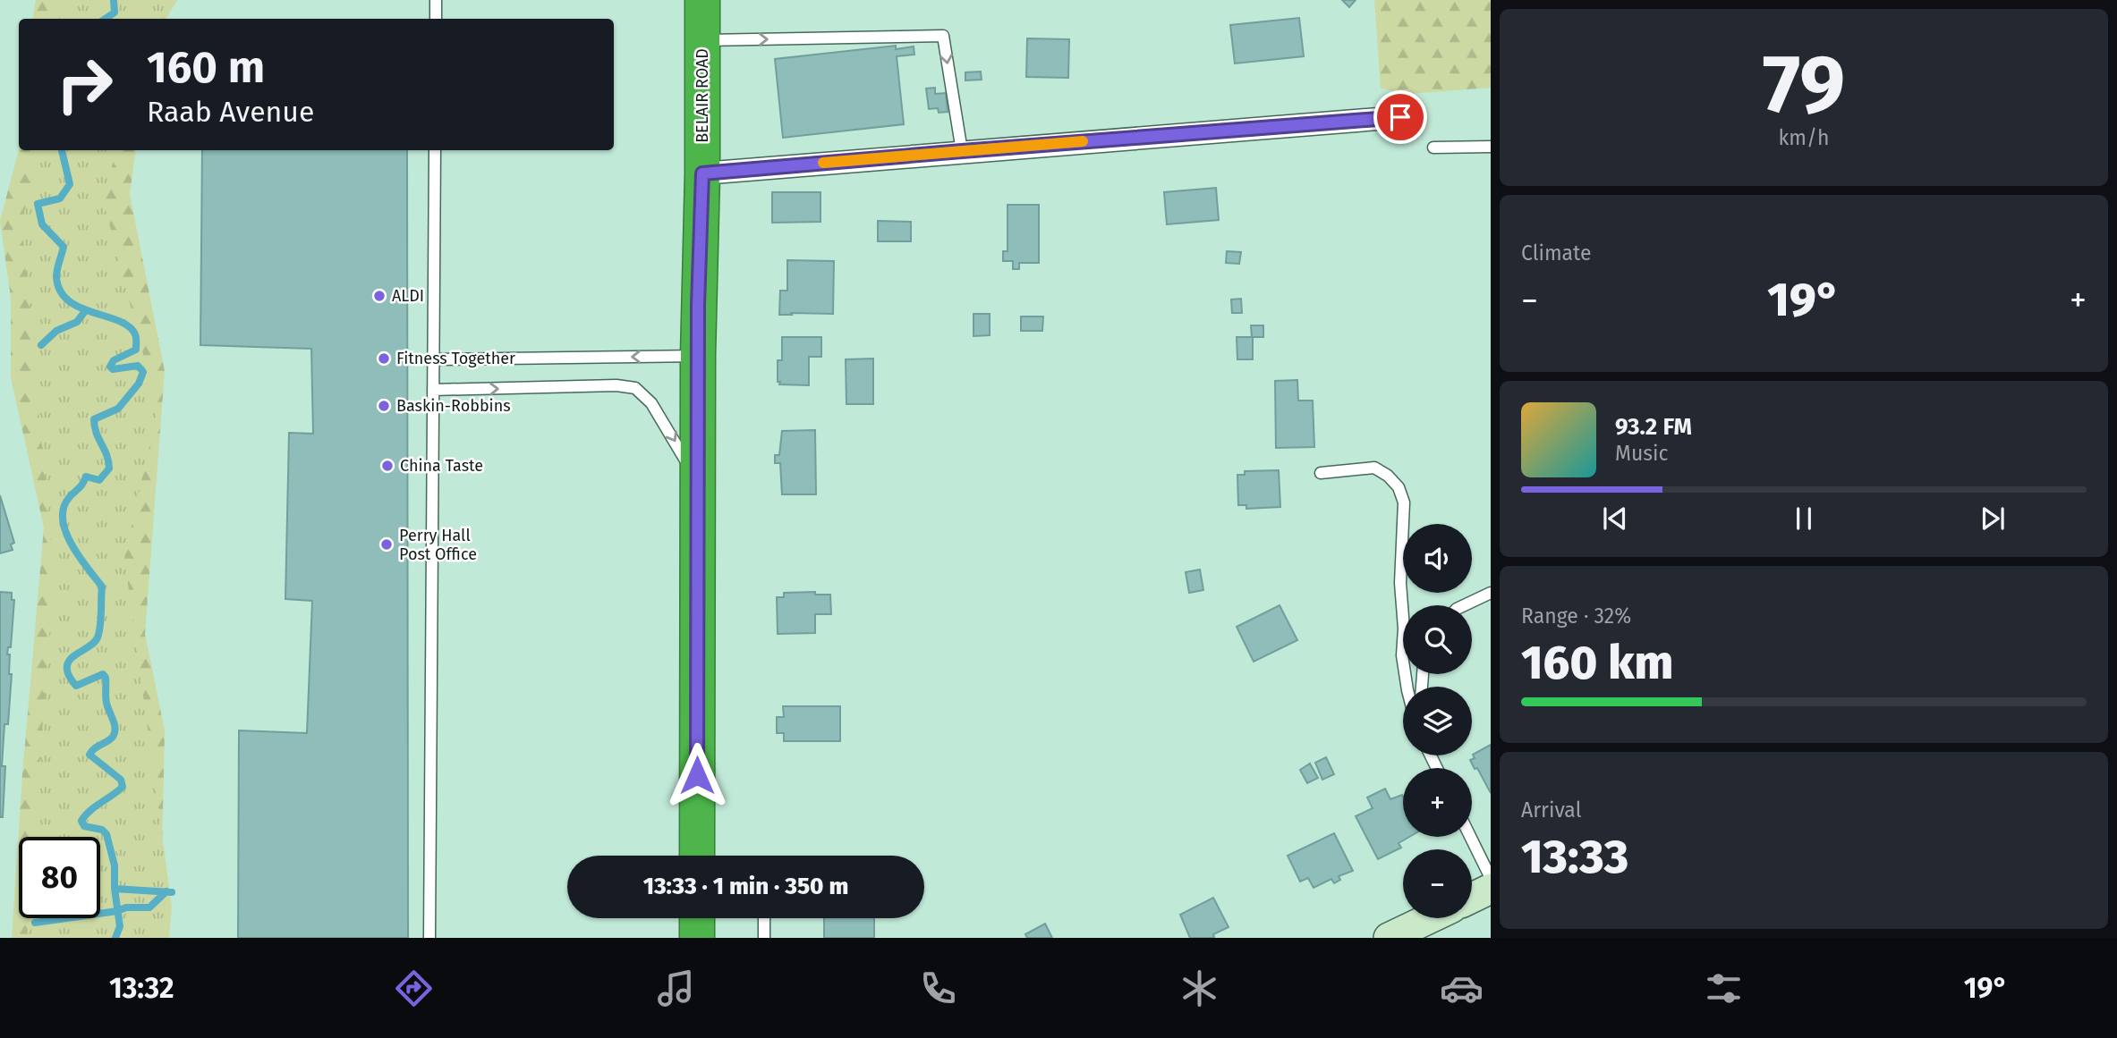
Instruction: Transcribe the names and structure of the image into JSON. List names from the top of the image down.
{
  "streets": {
    "highway": ["BELAIR ROAD"]
  },
  "places": [
    "ALDI",
    "Fitness Together",
    "Baskin-Robbins",
    "China Taste",
    "Perry Hall Post Office"
  ],
  "page": {
    "tile": [
      ["79", "km/h"],
      "Climate",
      ["Range · 32%", "160 km"],
      ["Arrival", "13:33"]
    ],
    "turn": ["160 m", "Raab Avenue"],
    "heat": ["−", "19°", "+"],
    "song": ["93.2 FM", "Music"],
    "map_buttons": ["+", "−"],
    "limit": "80",
    "trip": "13:33 · 1 min · 350 m",
    "tabs": ["13:32", "19°"]
  }
}
